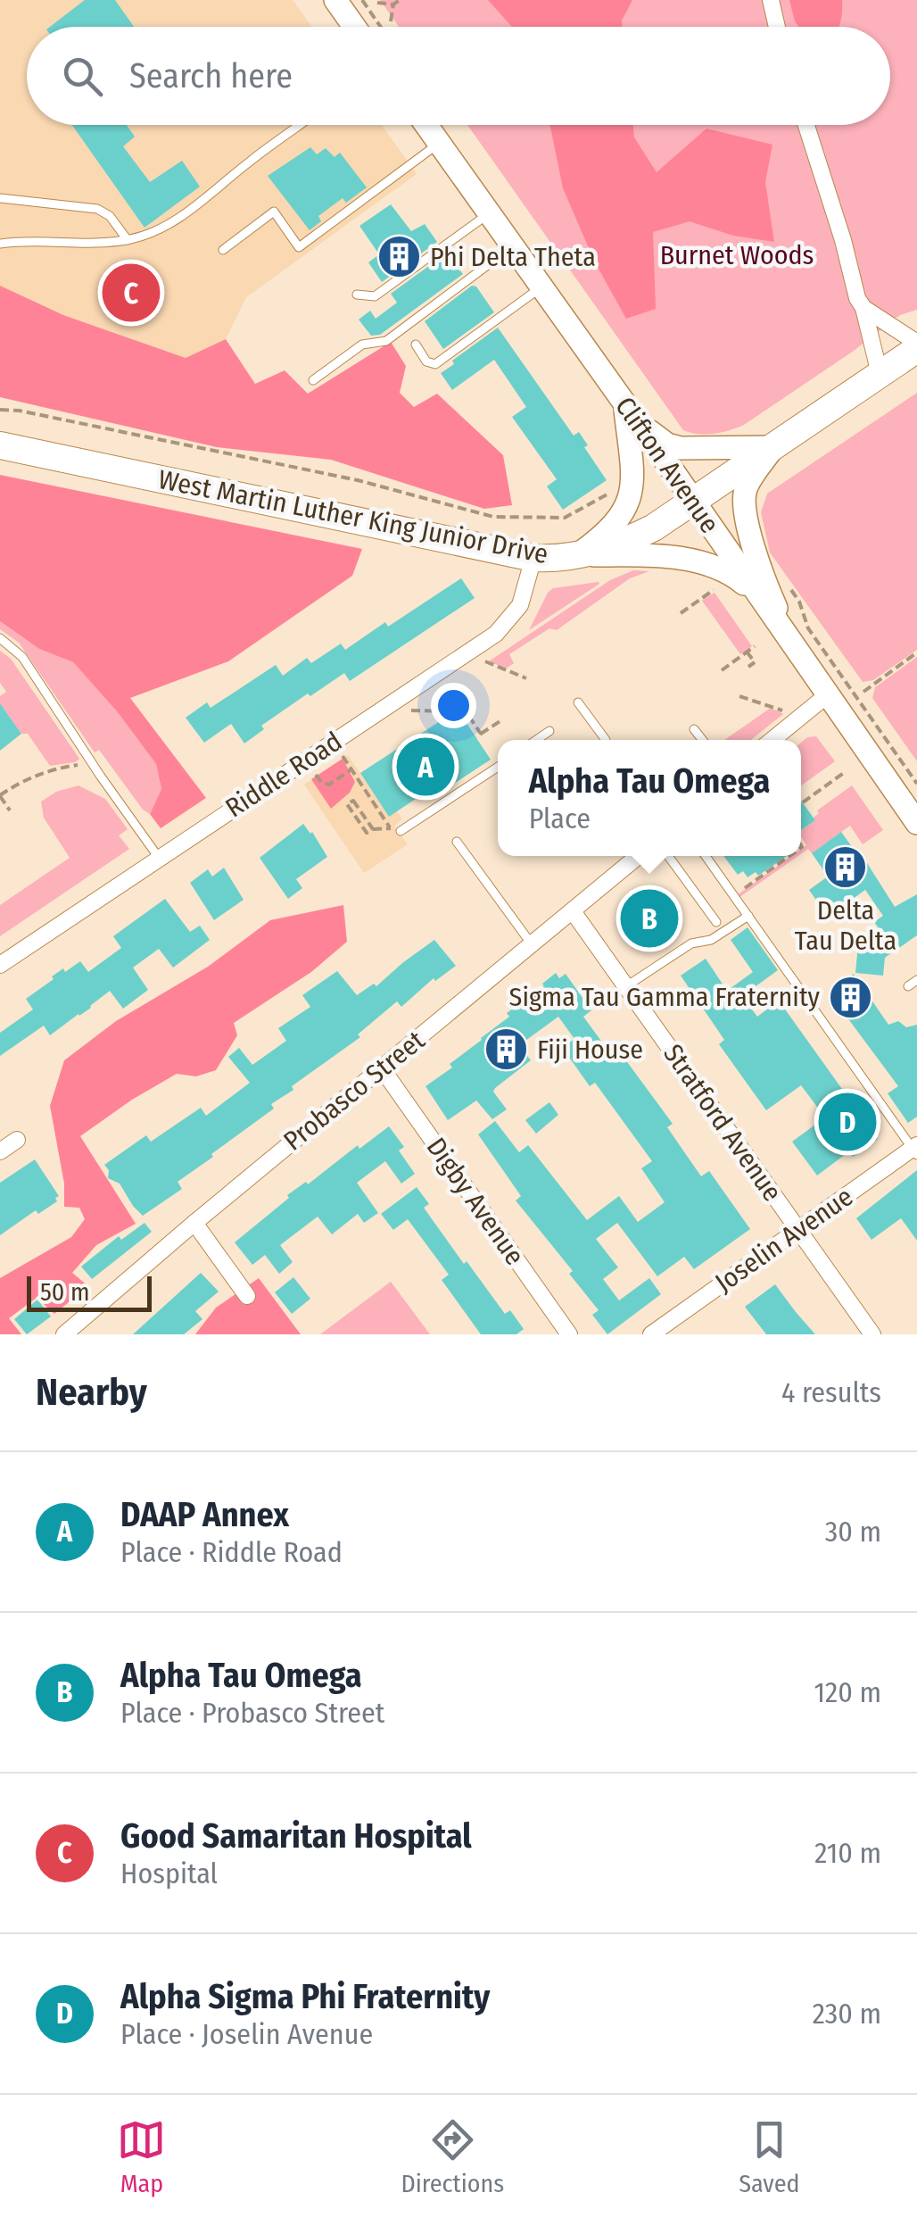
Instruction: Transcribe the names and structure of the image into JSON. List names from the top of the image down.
{
  "streets": {
    "main road": ["Clifton Avenue", "West Martin Luther King Junior Drive"],
    "street": [
      "Riddle Road",
      "Probasco Street",
      "Stratford Avenue",
      "Digby Avenue",
      "Joselin Avenue"
    ]
  },
  "crossings": [
    ["Clifton Avenue", "West Martin Luther King Junior Drive"],
    ["West Martin Luther King Junior Drive", "Riddle Road"],
    ["Probasco Street", "Stratford Avenue"],
    ["Probasco Street", "Digby Avenue"],
    ["Stratford Avenue", "Joselin Avenue"]
  ],
  "parks": ["Burnet Woods"],
  "places": {
    "building": [
      "Phi Delta Theta",
      "Delta Tau Delta",
      "Sigma Tau Gamma Fraternity",
      "Fiji House"
    ]
  },
  "scale_bar": "50 m",
  "page": {
    "search": "Search here",
    "pins": [
      "C",
      "A",
      "B",
      "D"
    ],
    "popup": ["Alpha Tau Omega", "Place"],
    "scale": "50 m",
    "heading": ["Nearby", "4 results"],
    "list": [
      {
        "mark": "A",
        "name": "DAAP Annex",
        "note": "Place · Riddle Road",
        "value": "30 m"
      },
      {
        "mark": "B",
        "name": "Alpha Tau Omega",
        "note": "Place · Probasco Street",
        "value": "120 m"
      },
      {
        "mark": "C",
        "name": "Good Samaritan Hospital",
        "note": "Hospital",
        "value": "210 m"
      },
      {
        "mark": "D",
        "name": "Alpha Sigma Phi Fraternity",
        "note": "Place · Joselin Avenue",
        "value": "230 m"
      }
    ],
    "nav": ["Map", "Directions", "Saved"]
  }
}
